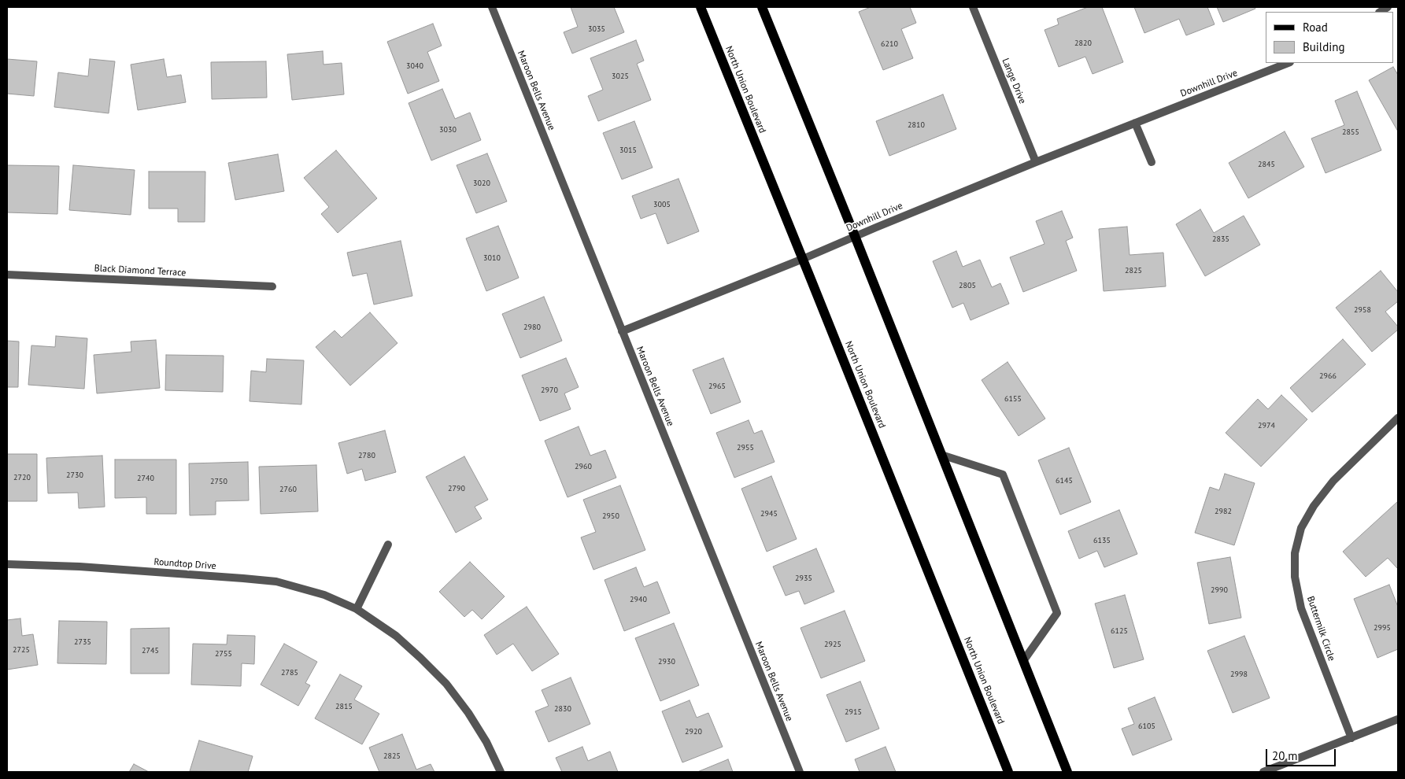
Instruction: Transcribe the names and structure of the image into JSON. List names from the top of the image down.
{
  "streets": {
    "main road": ["North Union Boulevard"],
    "street": [
      "Lange Drive",
      "Downhill Drive",
      "Maroon Bells Avenue",
      "Black Diamond Terrace",
      "Roundtop Drive",
      "Buttermilk Circle"
    ]
  },
  "crossings": [
    ["Lange Drive", "Downhill Drive"],
    ["Downhill Drive", "North Union Boulevard"],
    ["Downhill Drive", "Maroon Bells Avenue"]
  ],
  "house_numbers": [
    "3035",
    "2820",
    "6210",
    "3040",
    "3025",
    "2810",
    "3030",
    "2855",
    "3015",
    "2845",
    "3020",
    "3005",
    "2835",
    "3010",
    "2825",
    "2805",
    "2958",
    "2980",
    "2966",
    "2965",
    "2970",
    "6155",
    "2974",
    "2955",
    "2780",
    "2960",
    "2730",
    "2720",
    "2740",
    "6145",
    "2750",
    "2790",
    "2760",
    "2982",
    "2945",
    "2950",
    "6135",
    "2935",
    "2990",
    "2940",
    "2995",
    "6125",
    "2735",
    "2925",
    "2725",
    "2745",
    "2755",
    "2930",
    "2785",
    "2998",
    "2815",
    "2830",
    "2915",
    "6105",
    "2920",
    "2825"
  ],
  "legend": ["Road", "Building"],
  "scale_bar": "20 m"
}
